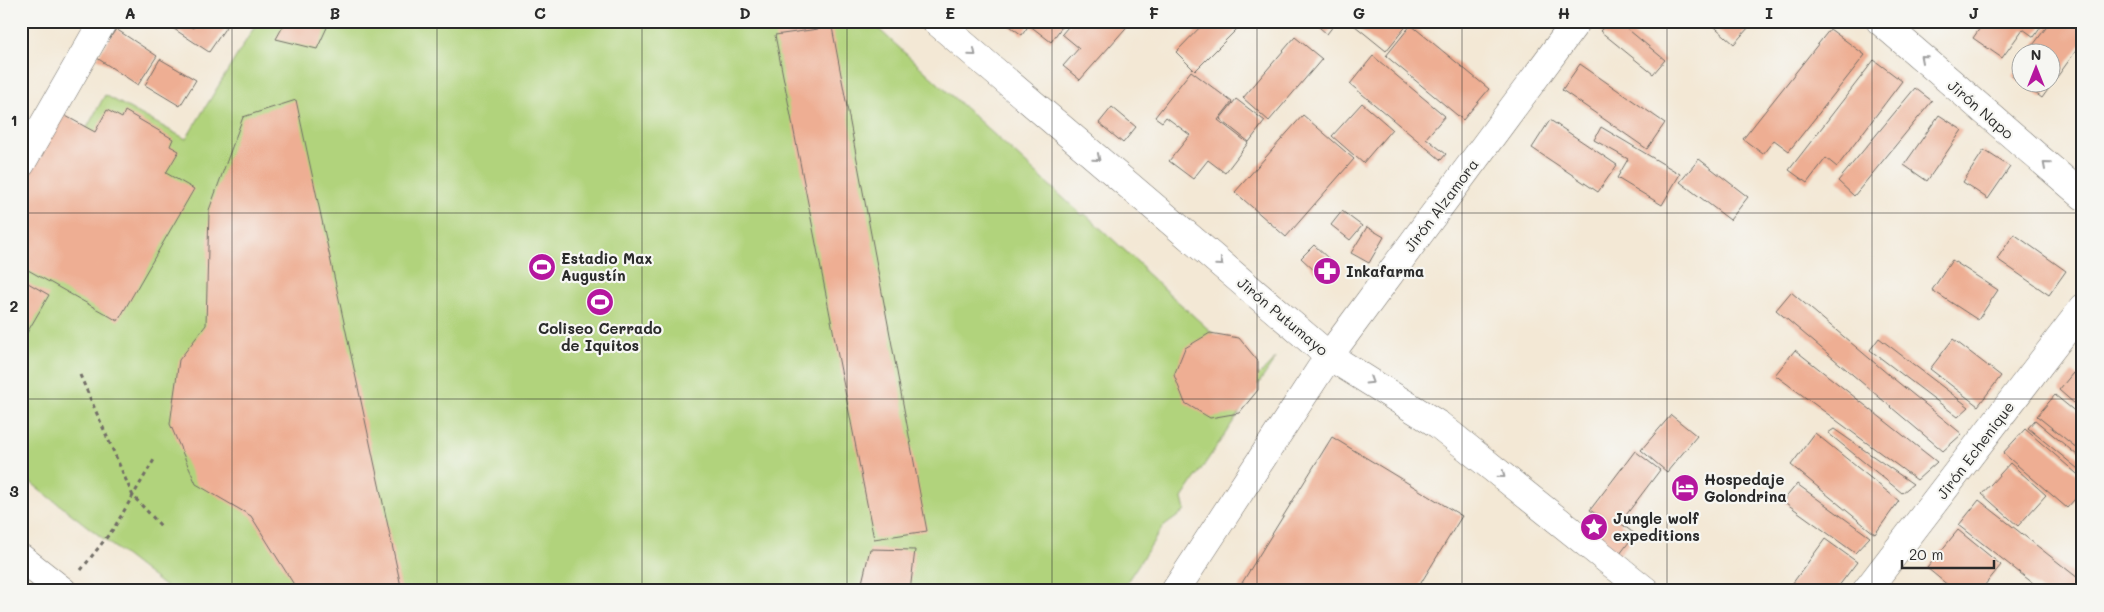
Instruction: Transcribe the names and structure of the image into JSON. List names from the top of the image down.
{
  "streets": {
    "street": [
      "Jirón Napo",
      "Jirón Alzamora",
      "Jirón Putumayo",
      "Jirón Echenique"
    ]
  },
  "crossings": [
    ["Jirón Alzamora", "Jirón Putumayo"]
  ],
  "one_way": ["Jirón Napo", "Jirón Putumayo"],
  "places": {
    "sports": ["Estadio Max Augustín", "Coliseo Cerrado de Iquitos"],
    "pharmacy": ["Inkafarma"],
    "hotel": ["Hospedaje Golondrina"],
    "place": ["Jungle wolf expeditions"]
  },
  "scale_bar": "20 m",
  "north": "top",
  "grid": {
    "columns": [
      "A",
      "B",
      "C",
      "D",
      "E",
      "F",
      "G",
      "H",
      "I",
      "J"
    ],
    "rows": ["1", "2", "3"]
  }
}
